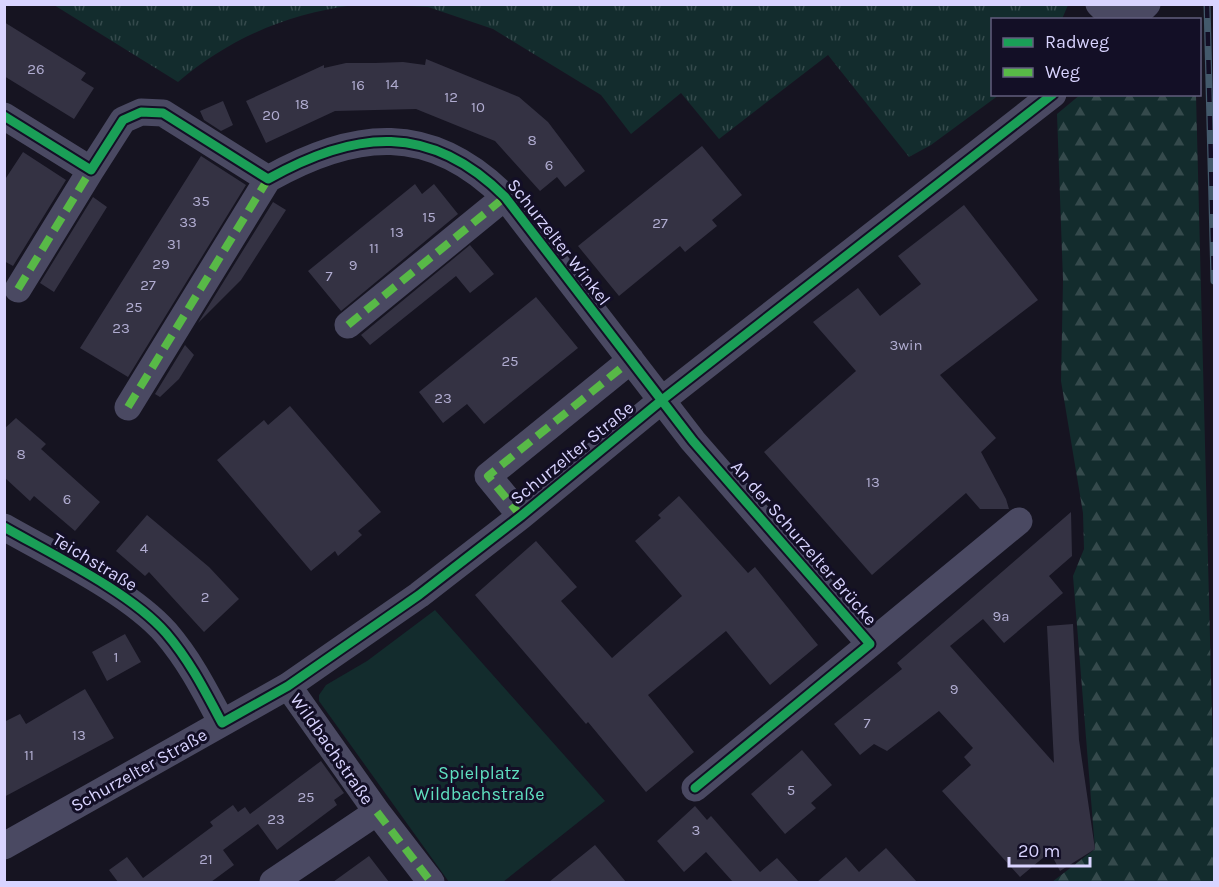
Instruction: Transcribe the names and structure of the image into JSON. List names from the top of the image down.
{
  "streets": {
    "street": [
      "Schurzelter Winkel",
      "Schurzelter Straße",
      "An der Schurzelter Brücke",
      "Teichstraße",
      "Wildbachstraße"
    ]
  },
  "crossings": [
    ["Schurzelter Winkel", "Schurzelter Straße"],
    ["Schurzelter Winkel", "An der Schurzelter Brücke"],
    ["Schurzelter Straße", "An der Schurzelter Brücke"],
    ["Schurzelter Straße", "Teichstraße"],
    ["Schurzelter Straße", "Wildbachstraße"]
  ],
  "parks": ["Spielplatz Wildbachstraße"],
  "house_numbers": [
    "26",
    "14",
    "16",
    "12",
    "18",
    "10",
    "20",
    "8",
    "6",
    "35",
    "15",
    "33",
    "27",
    "13",
    "31",
    "11",
    "29",
    "9",
    "7",
    "27",
    "25",
    "23",
    "3win",
    "25",
    "23",
    "8",
    "13",
    "6",
    "4",
    "2",
    "9a",
    "1",
    "9",
    "7",
    "13",
    "11",
    "5",
    "25",
    "23",
    "3",
    "21"
  ],
  "legend": ["Radweg", "Weg"],
  "scale_bar": "20 m"
}
